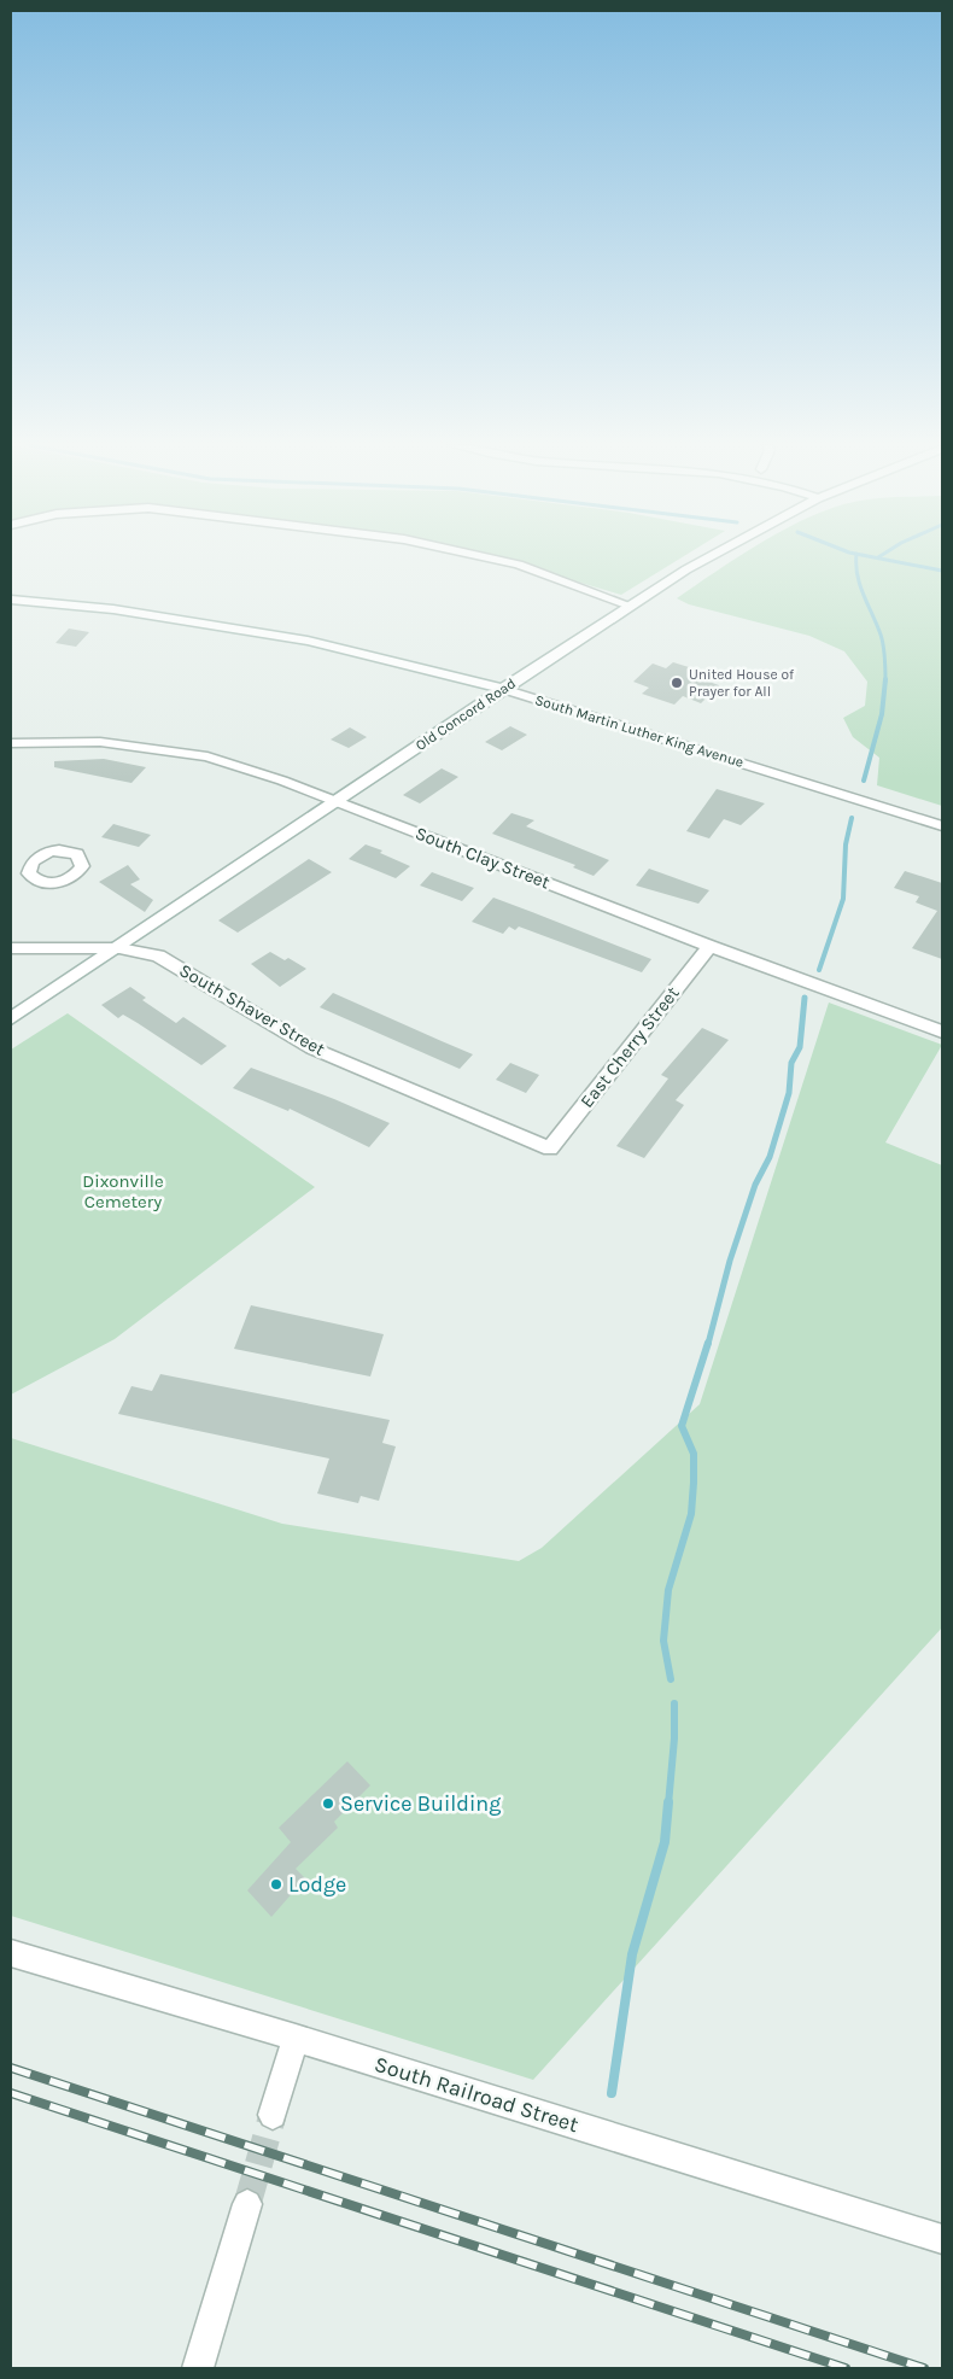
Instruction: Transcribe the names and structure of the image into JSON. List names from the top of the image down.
{
  "streets": {
    "street": [
      "Old Concord Road",
      "South Martin Luther King Avenue",
      "South Clay Street",
      "South Shaver Street",
      "East Cherry Street",
      "South Railroad Street"
    ]
  },
  "crossings": [
    ["Old Concord Road", "South Martin Luther King Avenue"],
    ["Old Concord Road", "South Clay Street"],
    ["Old Concord Road", "South Shaver Street"],
    ["South Clay Street", "East Cherry Street"],
    ["South Shaver Street", "East Cherry Street"]
  ],
  "parks": ["Dixonville Cemetery"],
  "places": ["United House of Prayer for All", "Service Building", "Lodge"]
}
